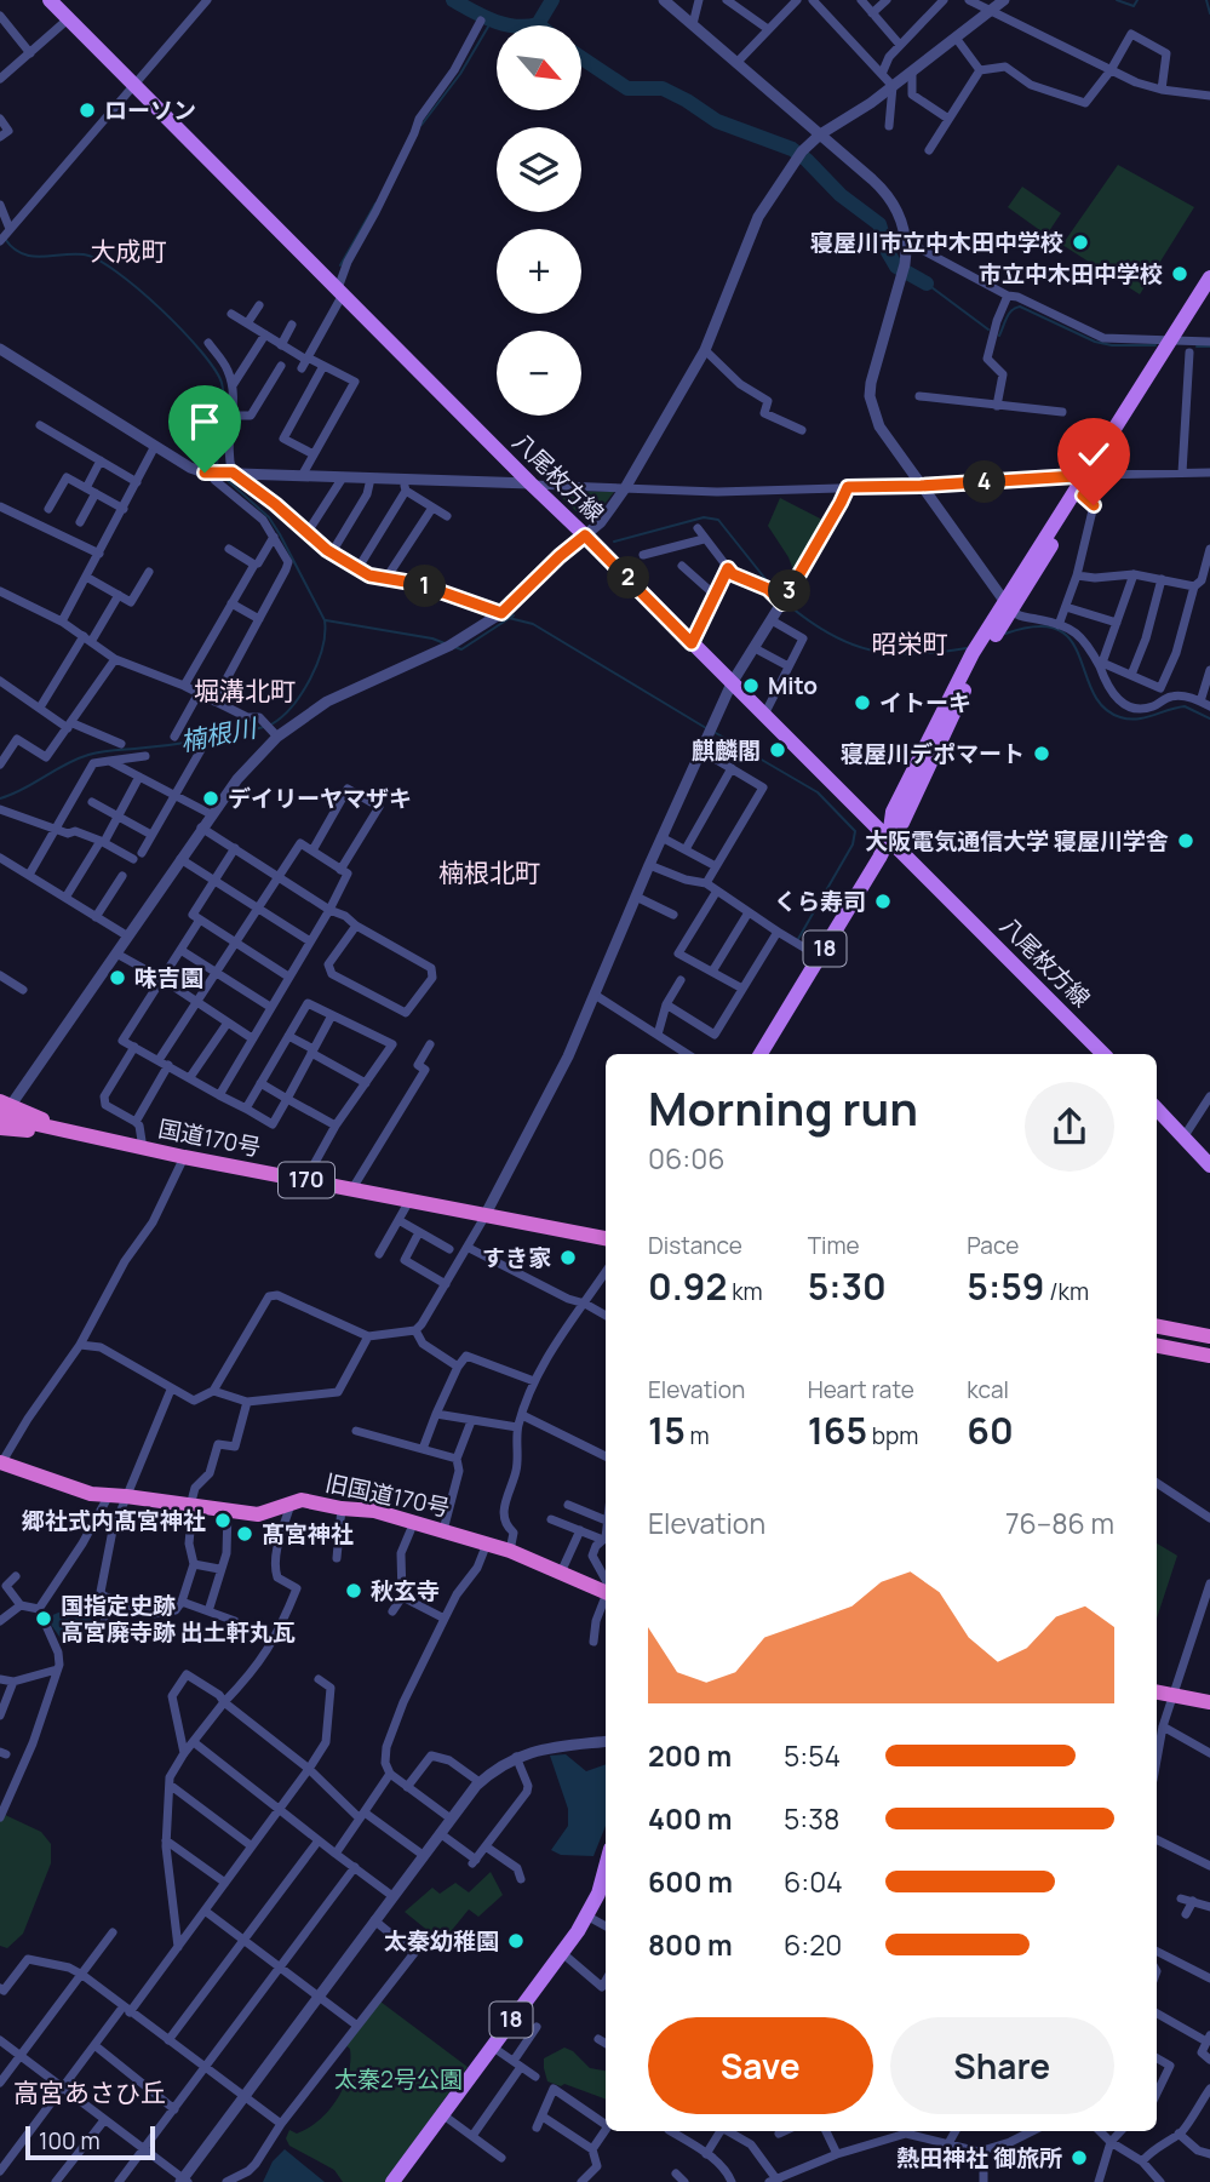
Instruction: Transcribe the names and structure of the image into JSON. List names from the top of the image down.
{
  "streets": {
    "highway": ["国道170号", "170", "旧国道170号"],
    "main road": ["八尾枚方線", "18"]
  },
  "crossings": [
    ["八尾枚方線", "18"]
  ],
  "districts": [
    "大成町",
    "昭栄町",
    "堀溝北町",
    "楠根北町",
    "高宮あさひ丘"
  ],
  "water": ["楠根川"],
  "parks": ["太秦2号公園"],
  "places": [
    "ローソン",
    "寝屋川市立中木田中学校",
    "市立中木田中学校",
    "Mito",
    "イトーキ",
    "麒麟閣",
    "寝屋川デポマート",
    "デイリーヤマザキ",
    "大阪電気通信大学 寝屋川学舎",
    "くら寿司",
    "味吉園",
    "すき家",
    "郷社式内髙宮神社",
    "髙宮神社",
    "秋玄寺",
    "国指定史跡 高宮廃寺跡 出土軒丸瓦",
    "太秦幼稚園",
    "熱田神社 御旅所"
  ],
  "scale_bar": "100 m",
  "north": "bottom right",
  "page": {
    "map_buttons": ["+", "−"],
    "pins": [
      "4",
      "2",
      "1",
      "3"
    ],
    "heading": ["Morning run", "06:06"],
    "stats": [
      ["Distance", "0.92 km"],
      ["Time", "5:30"],
      ["Pace", "5:59 /km"],
      ["Elevation", "15 m"],
      ["Heart rate", "165 bpm"],
      ["kcal", "60"]
    ],
    "chart": ["Elevation", "76–86 m"],
    "list": [
      {
        "name": "200 m",
        "note": "5:54"
      },
      {
        "name": "400 m",
        "note": "5:38"
      },
      {
        "name": "600 m",
        "note": "6:04"
      },
      {
        "name": "800 m",
        "note": "6:20"
      }
    ],
    "buttons": ["Save", "Share"],
    "scale": "100 m"
  }
}
